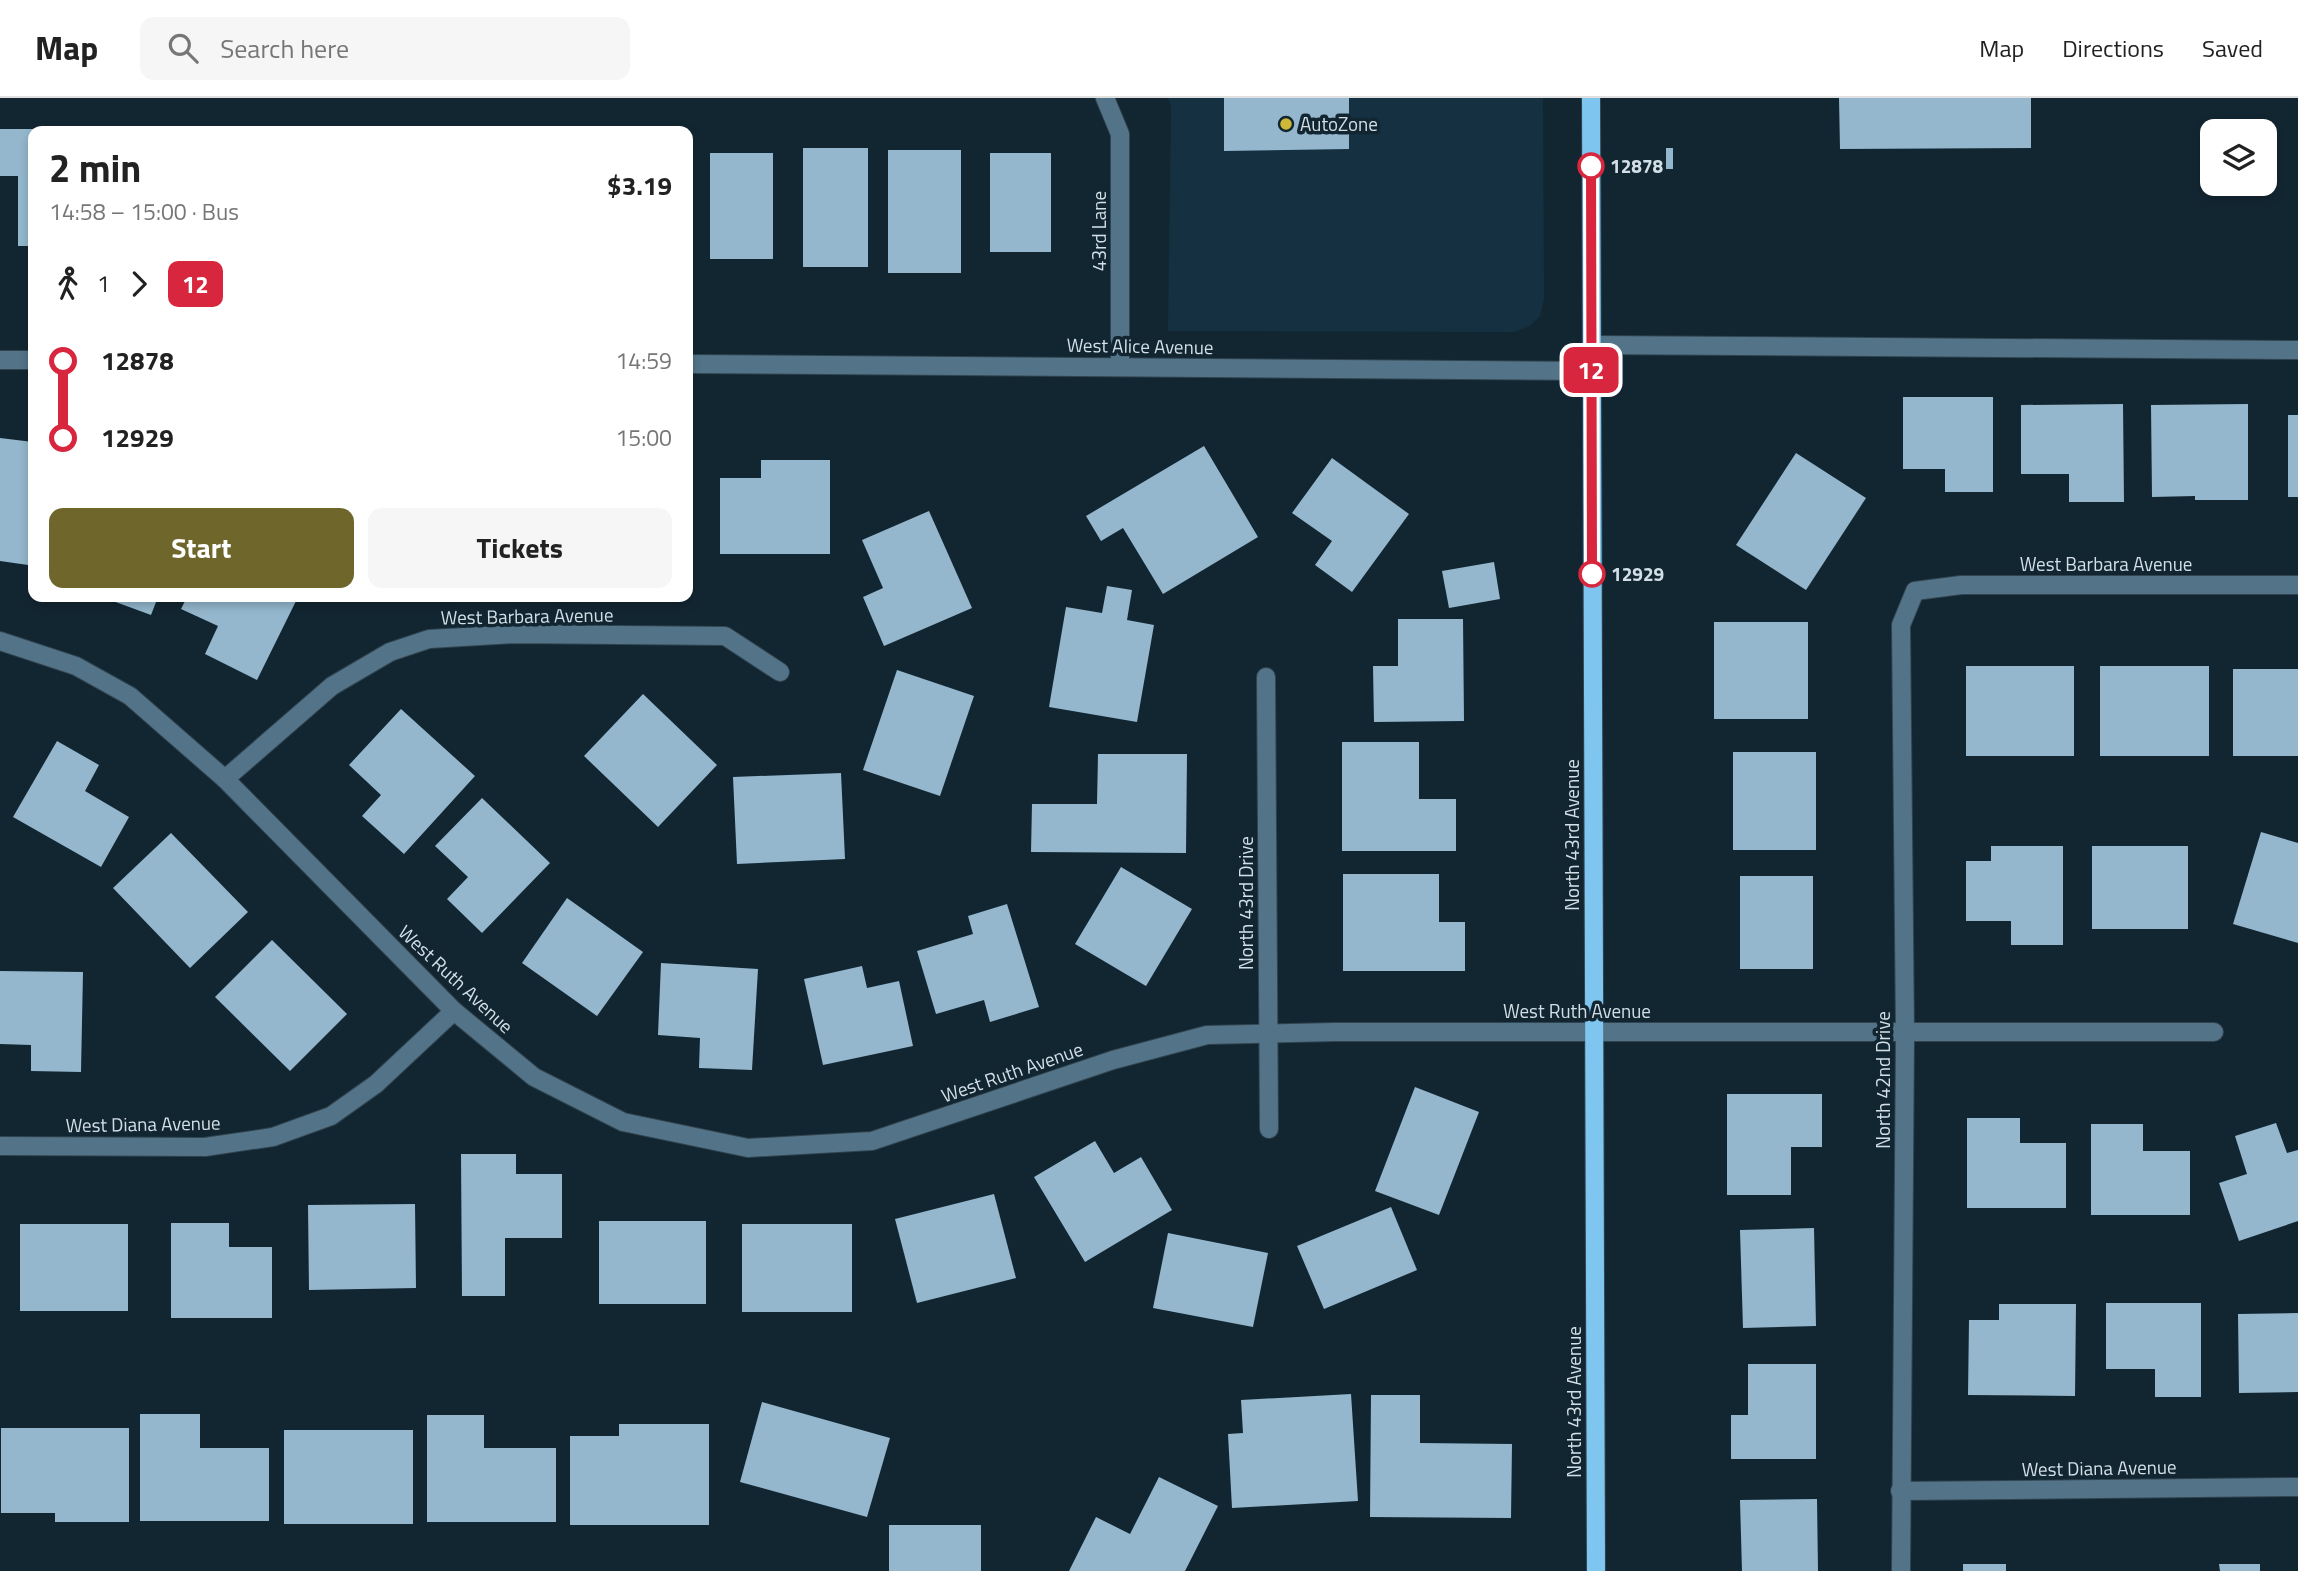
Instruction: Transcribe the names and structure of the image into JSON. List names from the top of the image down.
{
  "streets": {
    "main road": ["North 43rd Avenue"],
    "street": [
      "43rd Lane",
      "West Alice Avenue",
      "West Barbara Avenue",
      "North 43rd Drive",
      "West Ruth Avenue",
      "North 42nd Drive",
      "West Diana Avenue"
    ]
  },
  "crossings": [
    ["43rd Lane", "West Alice Avenue"],
    ["West Alice Avenue", "North 43rd Avenue"],
    ["West Barbara Avenue", "West Ruth Avenue"],
    ["West Barbara Avenue", "North 42nd Drive"],
    ["North 43rd Avenue", "West Ruth Avenue"],
    ["North 43rd Drive", "West Ruth Avenue"],
    ["West Ruth Avenue", "North 42nd Drive"],
    ["West Ruth Avenue", "West Diana Avenue"],
    ["North 42nd Drive", "West Diana Avenue"]
  ],
  "places": ["AutoZone", "12878", "12929"],
  "lines": ["bus line 12"],
  "page": {
    "header": "Map",
    "search": "Search here",
    "nav": ["Map", "Directions", "Saved"],
    "on_map": "12",
    "heading": ["2 min", "14:58 – 15:00 · Bus", "$3.19"],
    "legs": ["1", "12"],
    "list": [
      {
        "name": "12878",
        "value": "14:59"
      },
      {
        "name": "12929",
        "value": "15:00"
      }
    ],
    "buttons": ["Start", "Tickets"]
  }
}
